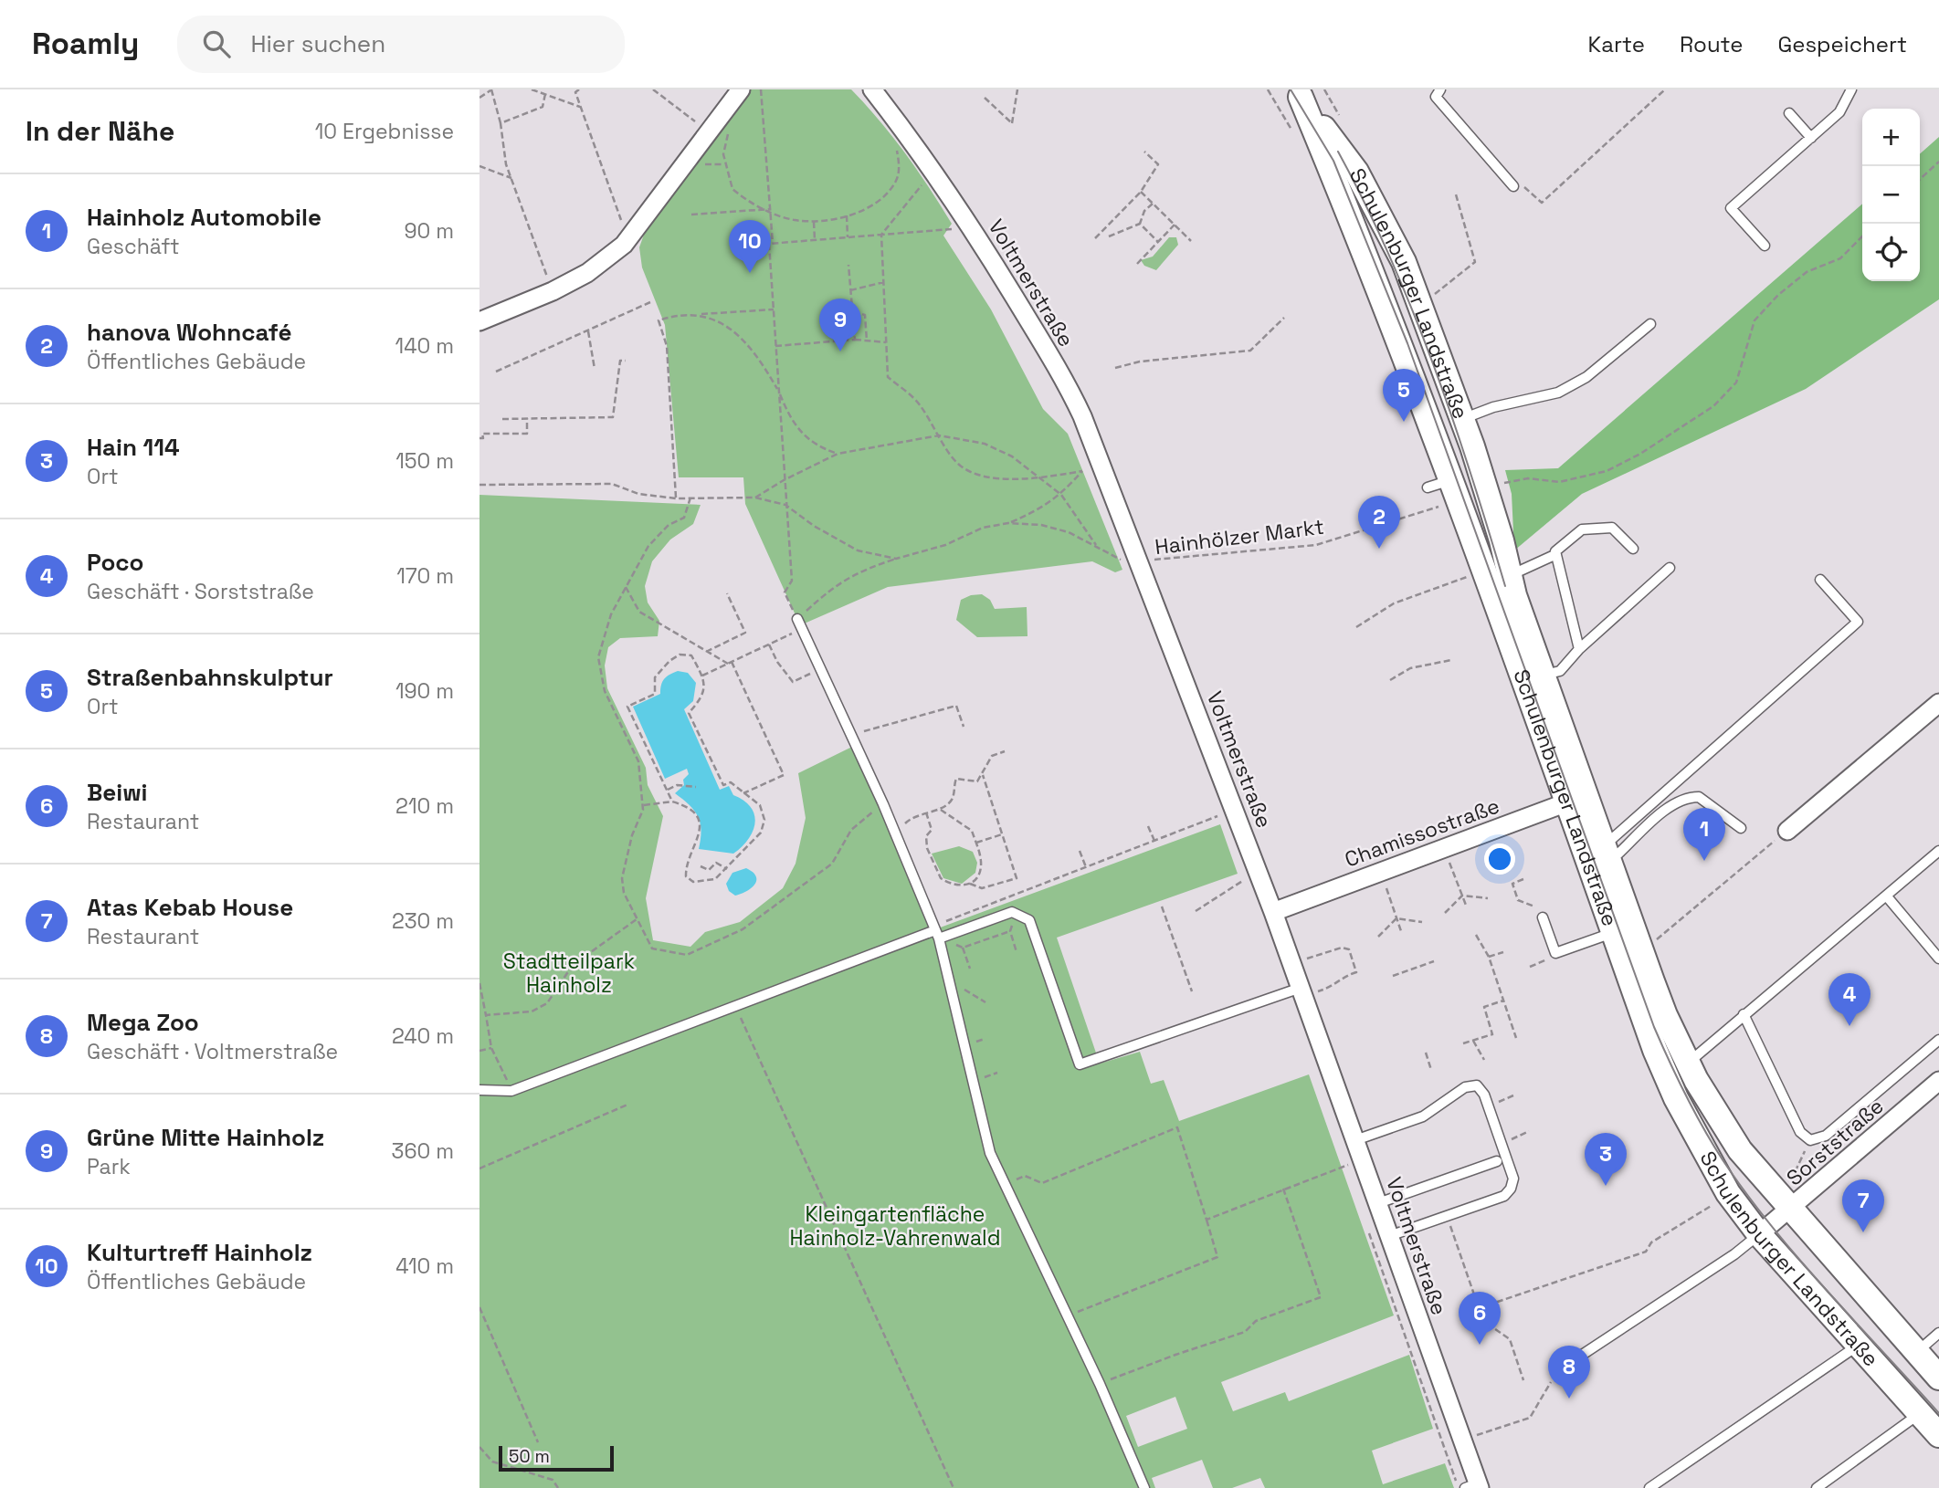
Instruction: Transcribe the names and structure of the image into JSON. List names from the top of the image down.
{
  "streets": {
    "main road": ["Schulenburger Landstraße"],
    "street": ["Voltmerstraße", "Chamissostraße", "Sorststraße"],
    "path": ["Hainhölzer Markt"]
  },
  "crossings": [
    ["Voltmerstraße", "Hainhölzer Markt"],
    ["Voltmerstraße", "Chamissostraße"],
    ["Schulenburger Landstraße", "Hainhölzer Markt"],
    ["Schulenburger Landstraße", "Chamissostraße"],
    ["Schulenburger Landstraße", "Sorststraße"]
  ],
  "parks": ["Stadtteilpark Hainholz", "Kleingartenfläche Hainholz-Vahrenwald"],
  "scale_bar": "50 m",
  "page": {
    "header": "Roamly",
    "search": "Hier suchen",
    "nav": ["Karte", "Route", "Gespeichert"],
    "heading": ["In der Nähe", "10 Ergebnisse"],
    "map_buttons": ["+", "−"],
    "list": [
      {
        "mark": "1",
        "name": "Hainholz Automobile",
        "note": "Geschäft",
        "value": "90 m"
      },
      {
        "mark": "2",
        "name": "hanova Wohncafé",
        "note": "Öffentliches Gebäude",
        "value": "140 m"
      },
      {
        "mark": "3",
        "name": "Hain 114",
        "note": "Ort",
        "value": "150 m"
      },
      {
        "mark": "4",
        "name": "Poco",
        "note": "Geschäft · Sorststraße",
        "value": "170 m"
      },
      {
        "mark": "5",
        "name": "Straßenbahnskulptur",
        "note": "Ort",
        "value": "190 m"
      },
      {
        "mark": "6",
        "name": "Beiwi",
        "note": "Restaurant",
        "value": "210 m"
      },
      {
        "mark": "7",
        "name": "Atas Kebab House",
        "note": "Restaurant",
        "value": "230 m"
      },
      {
        "mark": "8",
        "name": "Mega Zoo",
        "note": "Geschäft · Voltmerstraße",
        "value": "240 m"
      },
      {
        "mark": "9",
        "name": "Grüne Mitte Hainholz",
        "note": "Park",
        "value": "360 m"
      },
      {
        "mark": "10",
        "name": "Kulturtreff Hainholz",
        "note": "Öffentliches Gebäude",
        "value": "410 m"
      }
    ],
    "pins": [
      "10",
      "9",
      "5",
      "2",
      "1",
      "4",
      "3",
      "7",
      "6",
      "8"
    ],
    "scale": "50 m"
  }
}
